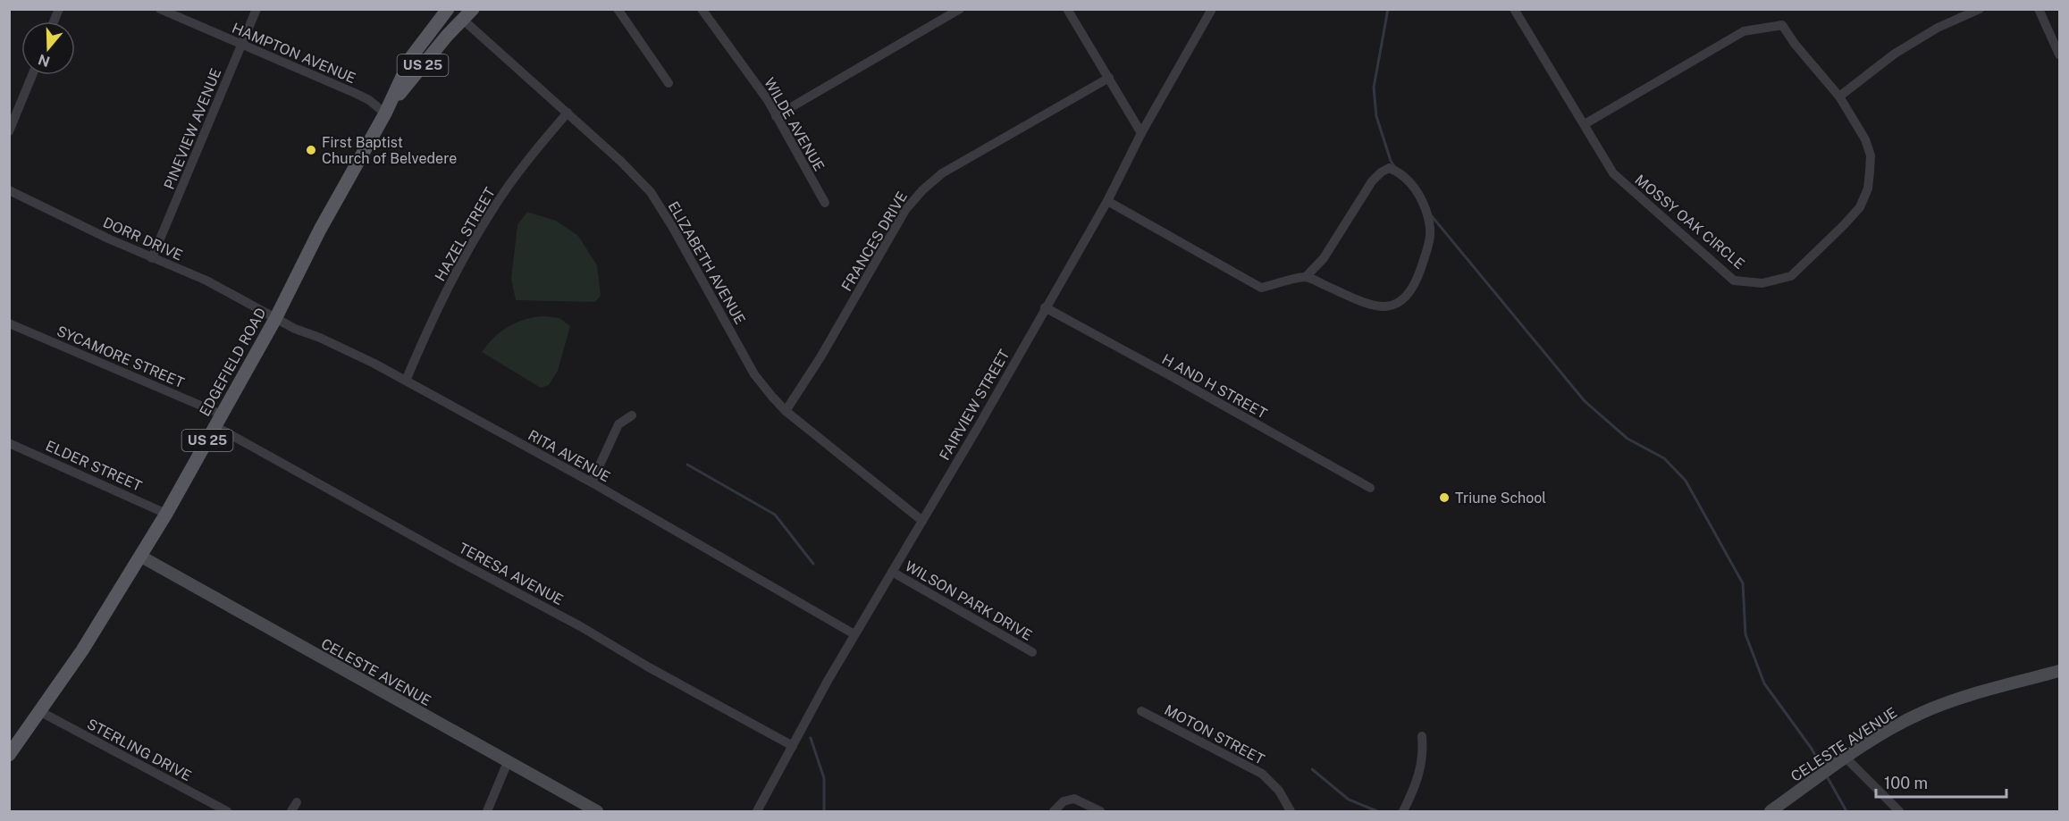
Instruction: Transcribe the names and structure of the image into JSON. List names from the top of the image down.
{
  "streets": {
    "main road": ["US 25", "EDGEFIELD ROAD"],
    "street": [
      "HAMPTON AVENUE",
      "WILDE AVENUE",
      "PINEVIEW AVENUE",
      "MOSSY OAK CIRCLE",
      "HAZEL STREET",
      "DORR DRIVE",
      "FRANCES DRIVE",
      "ELIZABETH AVENUE",
      "SYCAMORE STREET",
      "H AND H STREET",
      "FAIRVIEW STREET",
      "RITA AVENUE",
      "ELDER STREET",
      "TERESA AVENUE",
      "WILSON PARK DRIVE",
      "CELESTE AVENUE",
      "MOTON STREET",
      "STERLING DRIVE"
    ]
  },
  "crossings": [
    ["HAMPTON AVENUE", "PINEVIEW AVENUE"],
    ["HAMPTON AVENUE", "EDGEFIELD ROAD"],
    ["PINEVIEW AVENUE", "DORR DRIVE"],
    ["HAZEL STREET", "ELIZABETH AVENUE"],
    ["HAZEL STREET", "RITA AVENUE"],
    ["DORR DRIVE", "EDGEFIELD ROAD"],
    ["DORR DRIVE", "RITA AVENUE"],
    ["FRANCES DRIVE", "ELIZABETH AVENUE"],
    ["ELIZABETH AVENUE", "EDGEFIELD ROAD"],
    ["ELIZABETH AVENUE", "FAIRVIEW STREET"],
    ["SYCAMORE STREET", "EDGEFIELD ROAD"],
    ["SYCAMORE STREET", "TERESA AVENUE"],
    ["EDGEFIELD ROAD", "RITA AVENUE"],
    ["EDGEFIELD ROAD", "ELDER STREET"],
    ["EDGEFIELD ROAD", "TERESA AVENUE"],
    ["EDGEFIELD ROAD", "CELESTE AVENUE"],
    ["EDGEFIELD ROAD", "STERLING DRIVE"],
    ["H AND H STREET", "FAIRVIEW STREET"],
    ["FAIRVIEW STREET", "RITA AVENUE"],
    ["FAIRVIEW STREET", "TERESA AVENUE"],
    ["FAIRVIEW STREET", "WILSON PARK DRIVE"]
  ],
  "places": ["First Baptist Church of Belvedere", "Triune School"],
  "scale_bar": "100 m",
  "north": "bottom"
}
